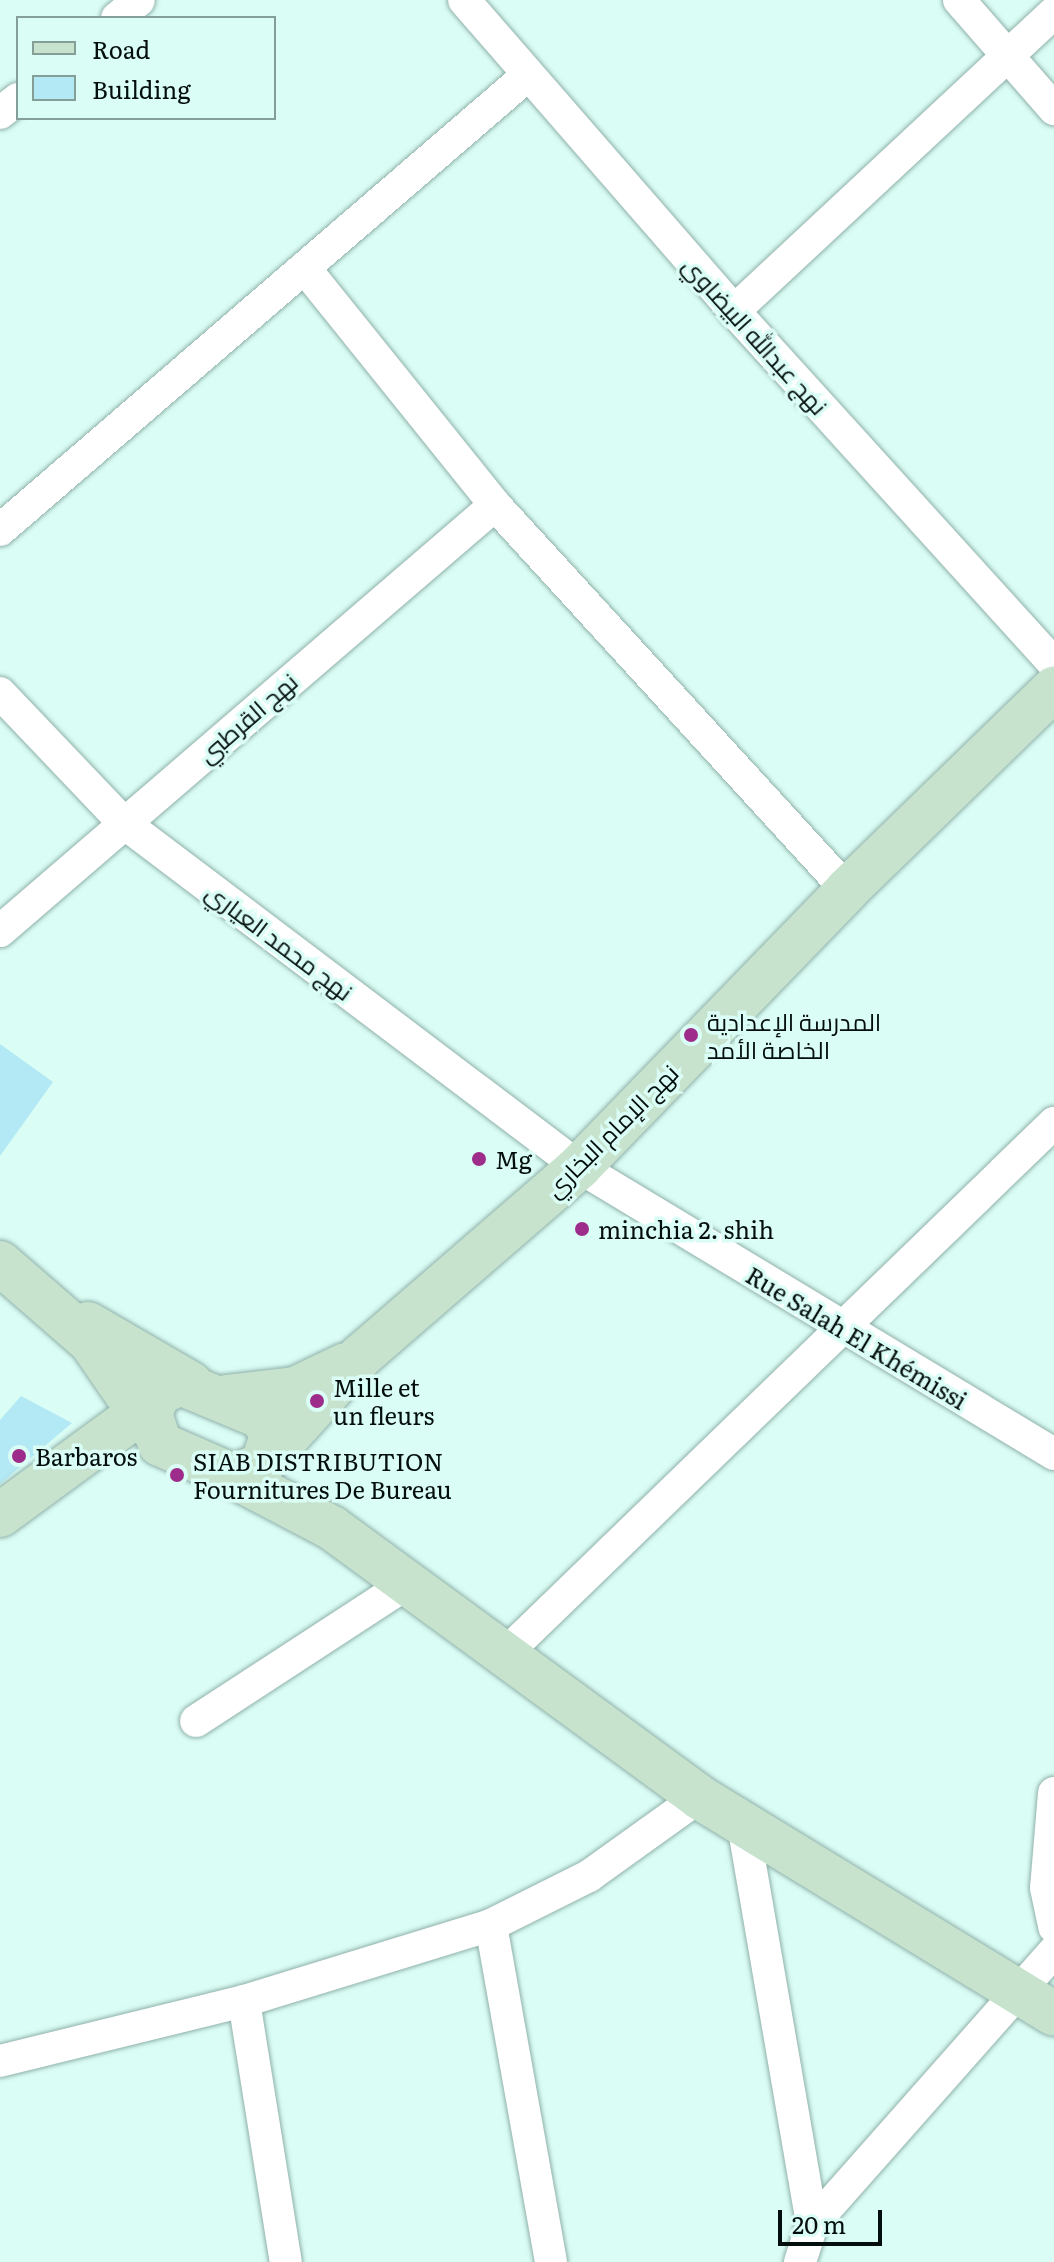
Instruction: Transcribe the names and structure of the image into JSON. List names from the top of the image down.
{
  "streets": {
    "street": [
      "نهج عبدالله البيضاوي",
      "نهج القرطبي",
      "نهج محمد العياري",
      "نهج الإمام البخاري",
      "Rue Salah El Khémissi"
    ]
  },
  "crossings": [
    ["نهج القرطبي", "نهج محمد العياري"],
    ["نهج محمد العياري", "نهج الإمام البخاري"],
    ["نهج محمد العياري", "Rue Salah El Khémissi"],
    ["نهج الإمام البخاري", "Rue Salah El Khémissi"]
  ],
  "places": [
    "المدرسة الإعدادية الخاصة الأمد",
    "Mg",
    "minchia 2. shih",
    "Mille et un fleurs",
    "Barbaros",
    "SIAB DISTRIBUTION Fournitures De Bureau"
  ],
  "legend": ["Road", "Building"],
  "scale_bar": "20 m"
}
